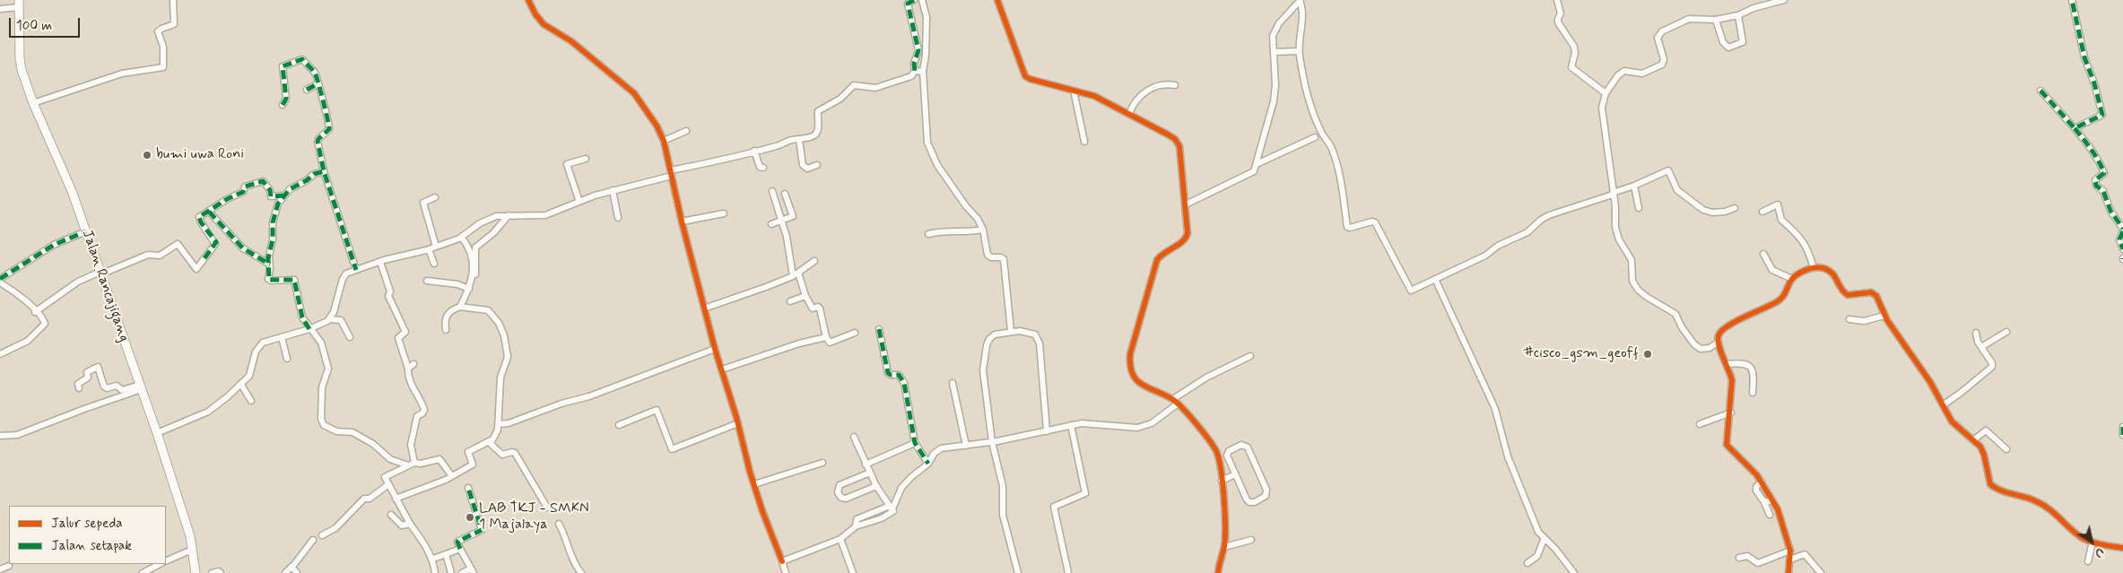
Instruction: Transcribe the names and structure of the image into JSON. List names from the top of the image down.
{
  "streets": {
    "main road": ["Jalan Rancajigang"]
  },
  "places": ["bumi uwa Roni", "#cisco_gsm_geoff", "LAB TKJ - SMKN 1 Majalaya"],
  "legend": ["Jalur sepeda", "Jalan setapak"],
  "scale_bar": "100 m",
  "north": "bottom right"
}
